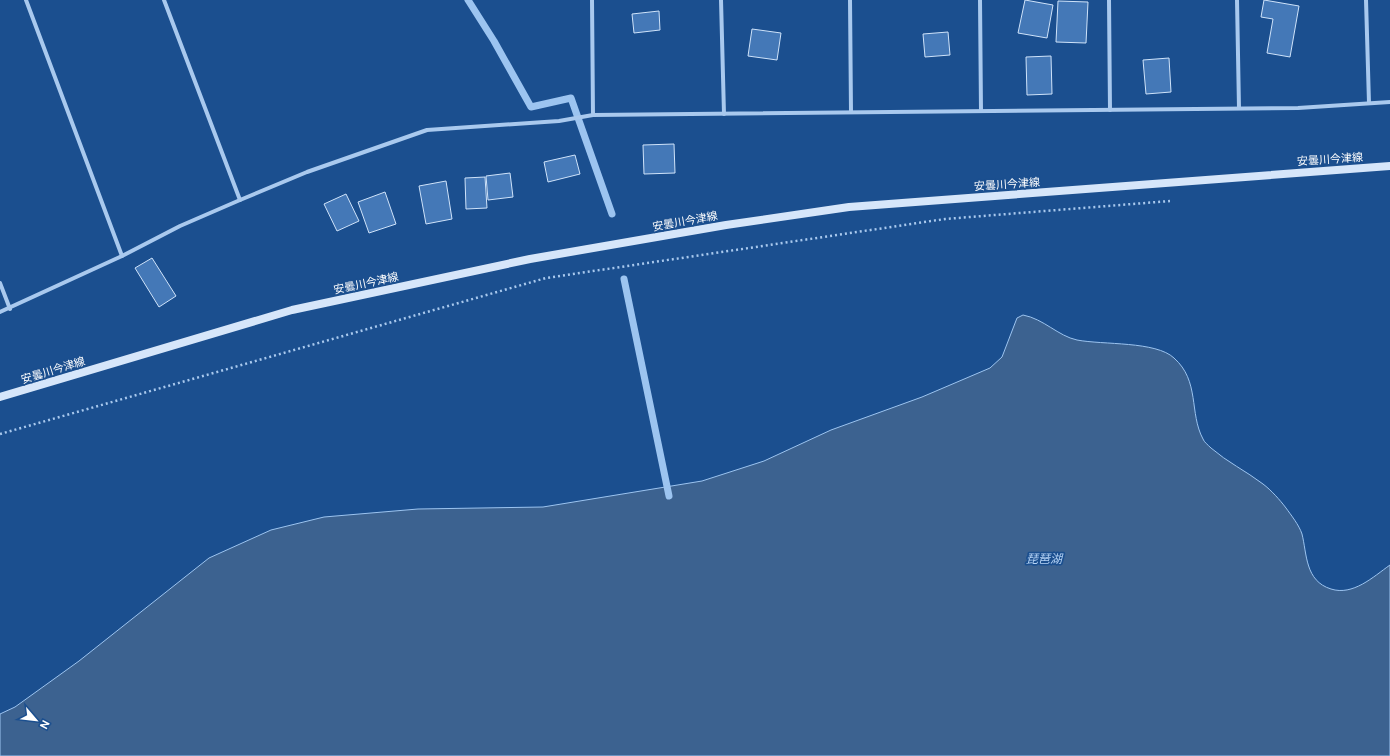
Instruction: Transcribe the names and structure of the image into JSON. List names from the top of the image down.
{
  "streets": {
    "main road": ["安曇川今津線"]
  },
  "water": ["琵琶湖"],
  "north": "bottom right"
}
